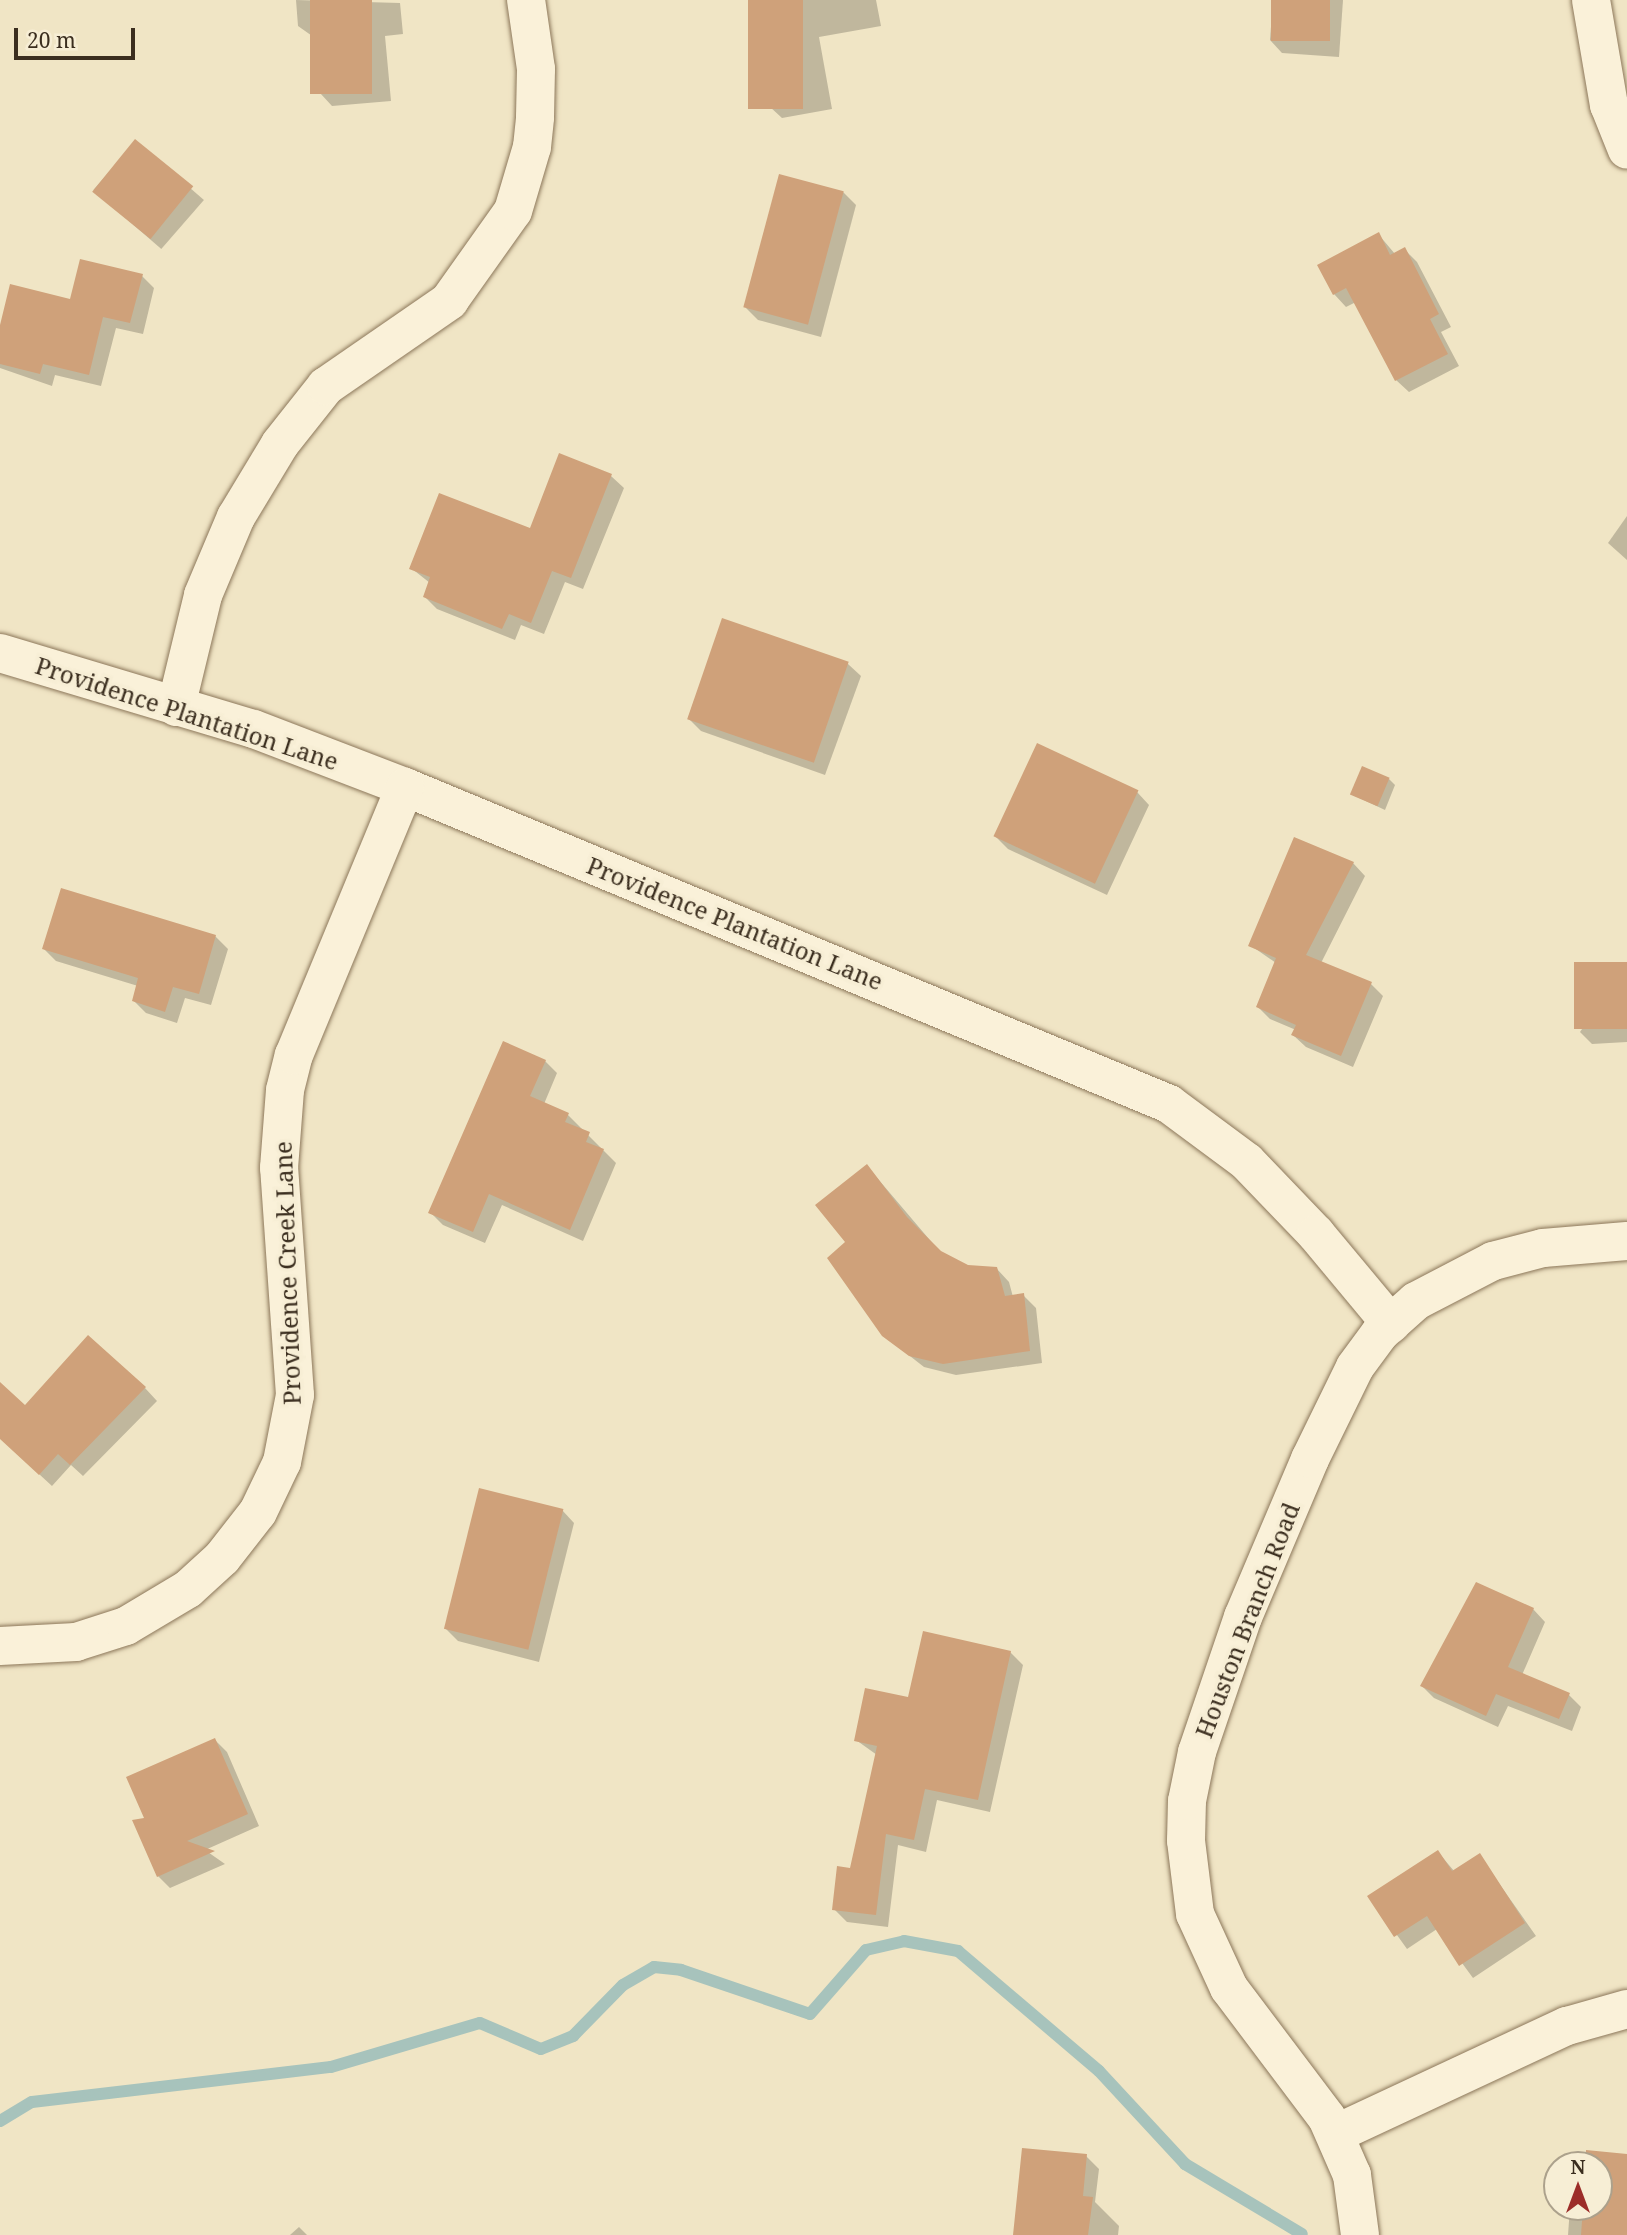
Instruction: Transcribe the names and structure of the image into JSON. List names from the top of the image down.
{
  "streets": {
    "street": ["Providence Plantation Lane", "Providence Creek Lane", "Houston Branch Road"]
  },
  "crossings": [
    ["Providence Plantation Lane", "Providence Creek Lane"],
    ["Providence Plantation Lane", "Houston Branch Road"]
  ],
  "scale_bar": "20 m",
  "north": "top"
}
